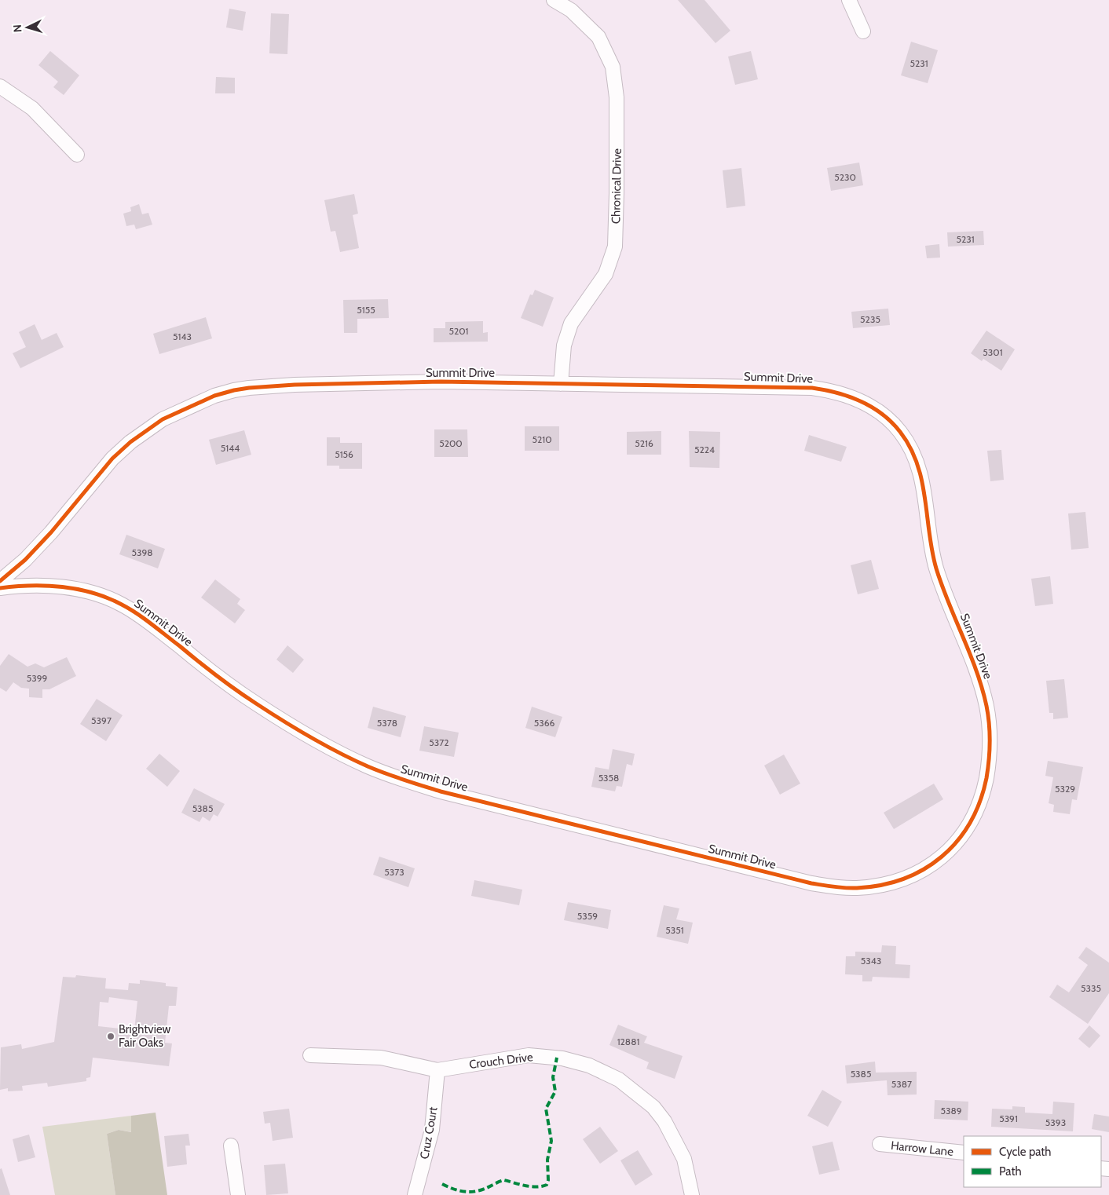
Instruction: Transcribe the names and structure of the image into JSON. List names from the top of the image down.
{
  "streets": {
    "street": [
      "Chronical Drive",
      "Summit Drive",
      "Crouch Drive",
      "Cruz Court",
      "Harrow Lane"
    ]
  },
  "crossings": [
    ["Chronical Drive", "Summit Drive"],
    ["Crouch Drive", "Cruz Court"]
  ],
  "places": ["Brightview Fair Oaks"],
  "house_numbers": [
    "5231",
    "5230",
    "5231",
    "5155",
    "5235",
    "5201",
    "5143",
    "5301",
    "5210",
    "5200",
    "5216",
    "5144",
    "5224",
    "5156",
    "5398",
    "5399",
    "5397",
    "5378",
    "5366",
    "5372",
    "5358",
    "5329",
    "5385",
    "5373",
    "5359",
    "5351",
    "5343",
    "5335",
    "12881",
    "5385",
    "5387",
    "5389",
    "5391",
    "5393"
  ],
  "legend": ["Cycle path", "Path"],
  "north": "left"
}
